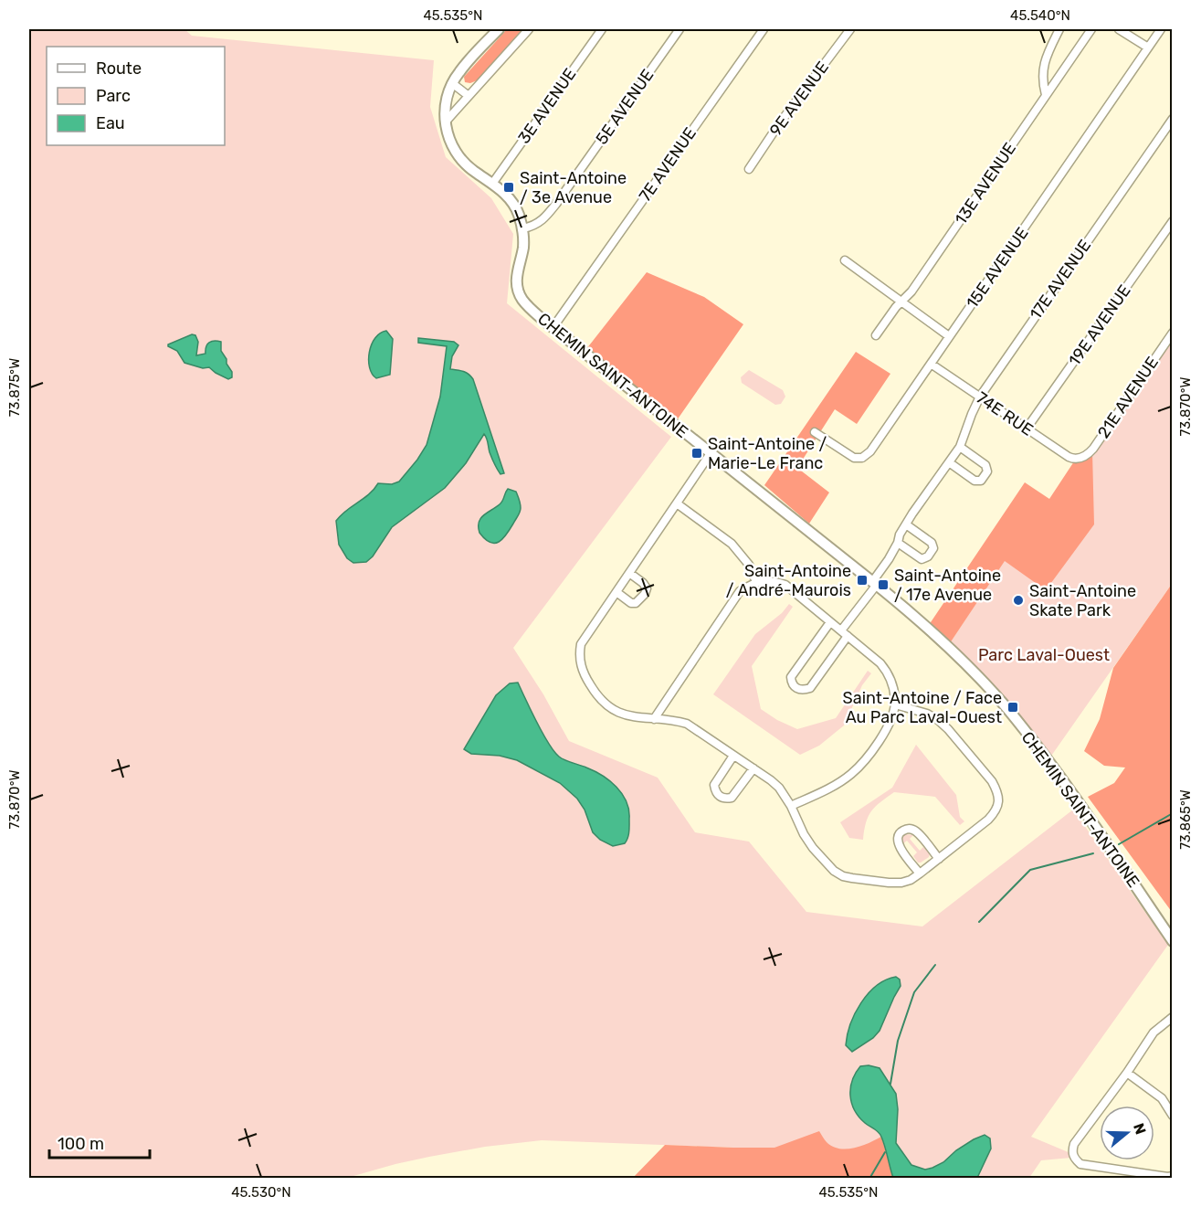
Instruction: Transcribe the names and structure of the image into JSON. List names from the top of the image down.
{
  "streets": {
    "street": [
      "9E AVENUE",
      "3E AVENUE",
      "5E AVENUE",
      "7E AVENUE",
      "13E AVENUE",
      "15E AVENUE",
      "17E AVENUE",
      "19E AVENUE",
      "CHEMIN SAINT-ANTOINE",
      "21E AVENUE",
      "74E RUE"
    ]
  },
  "crossings": [
    ["3E AVENUE", "CHEMIN SAINT-ANTOINE"],
    ["5E AVENUE", "CHEMIN SAINT-ANTOINE"],
    ["7E AVENUE", "CHEMIN SAINT-ANTOINE"],
    ["15E AVENUE", "74E RUE"],
    ["17E AVENUE", "CHEMIN SAINT-ANTOINE"],
    ["17E AVENUE", "74E RUE"],
    ["19E AVENUE", "74E RUE"],
    ["21E AVENUE", "74E RUE"]
  ],
  "parks": ["Parc Laval-Ouest"],
  "places": {
    "transit": [
      "Saint-Antoine / 3e Avenue",
      "Saint-Antoine / Marie-Le Franc",
      "Saint-Antoine / André-Maurois",
      "Saint-Antoine / 17e Avenue",
      "Saint-Antoine / Face Au Parc Laval-Ouest"
    ],
    "other": ["Saint-Antoine Skate Park"]
  },
  "legend": ["Route", "Parc", "Eau"],
  "scale_bar": "100 m",
  "north": "right",
  "coordinates": [
    "45.535°N",
    "45.540°N",
    "73.875°W",
    "73.870°W",
    "73.865°W",
    "45.530°N"
  ]
}
